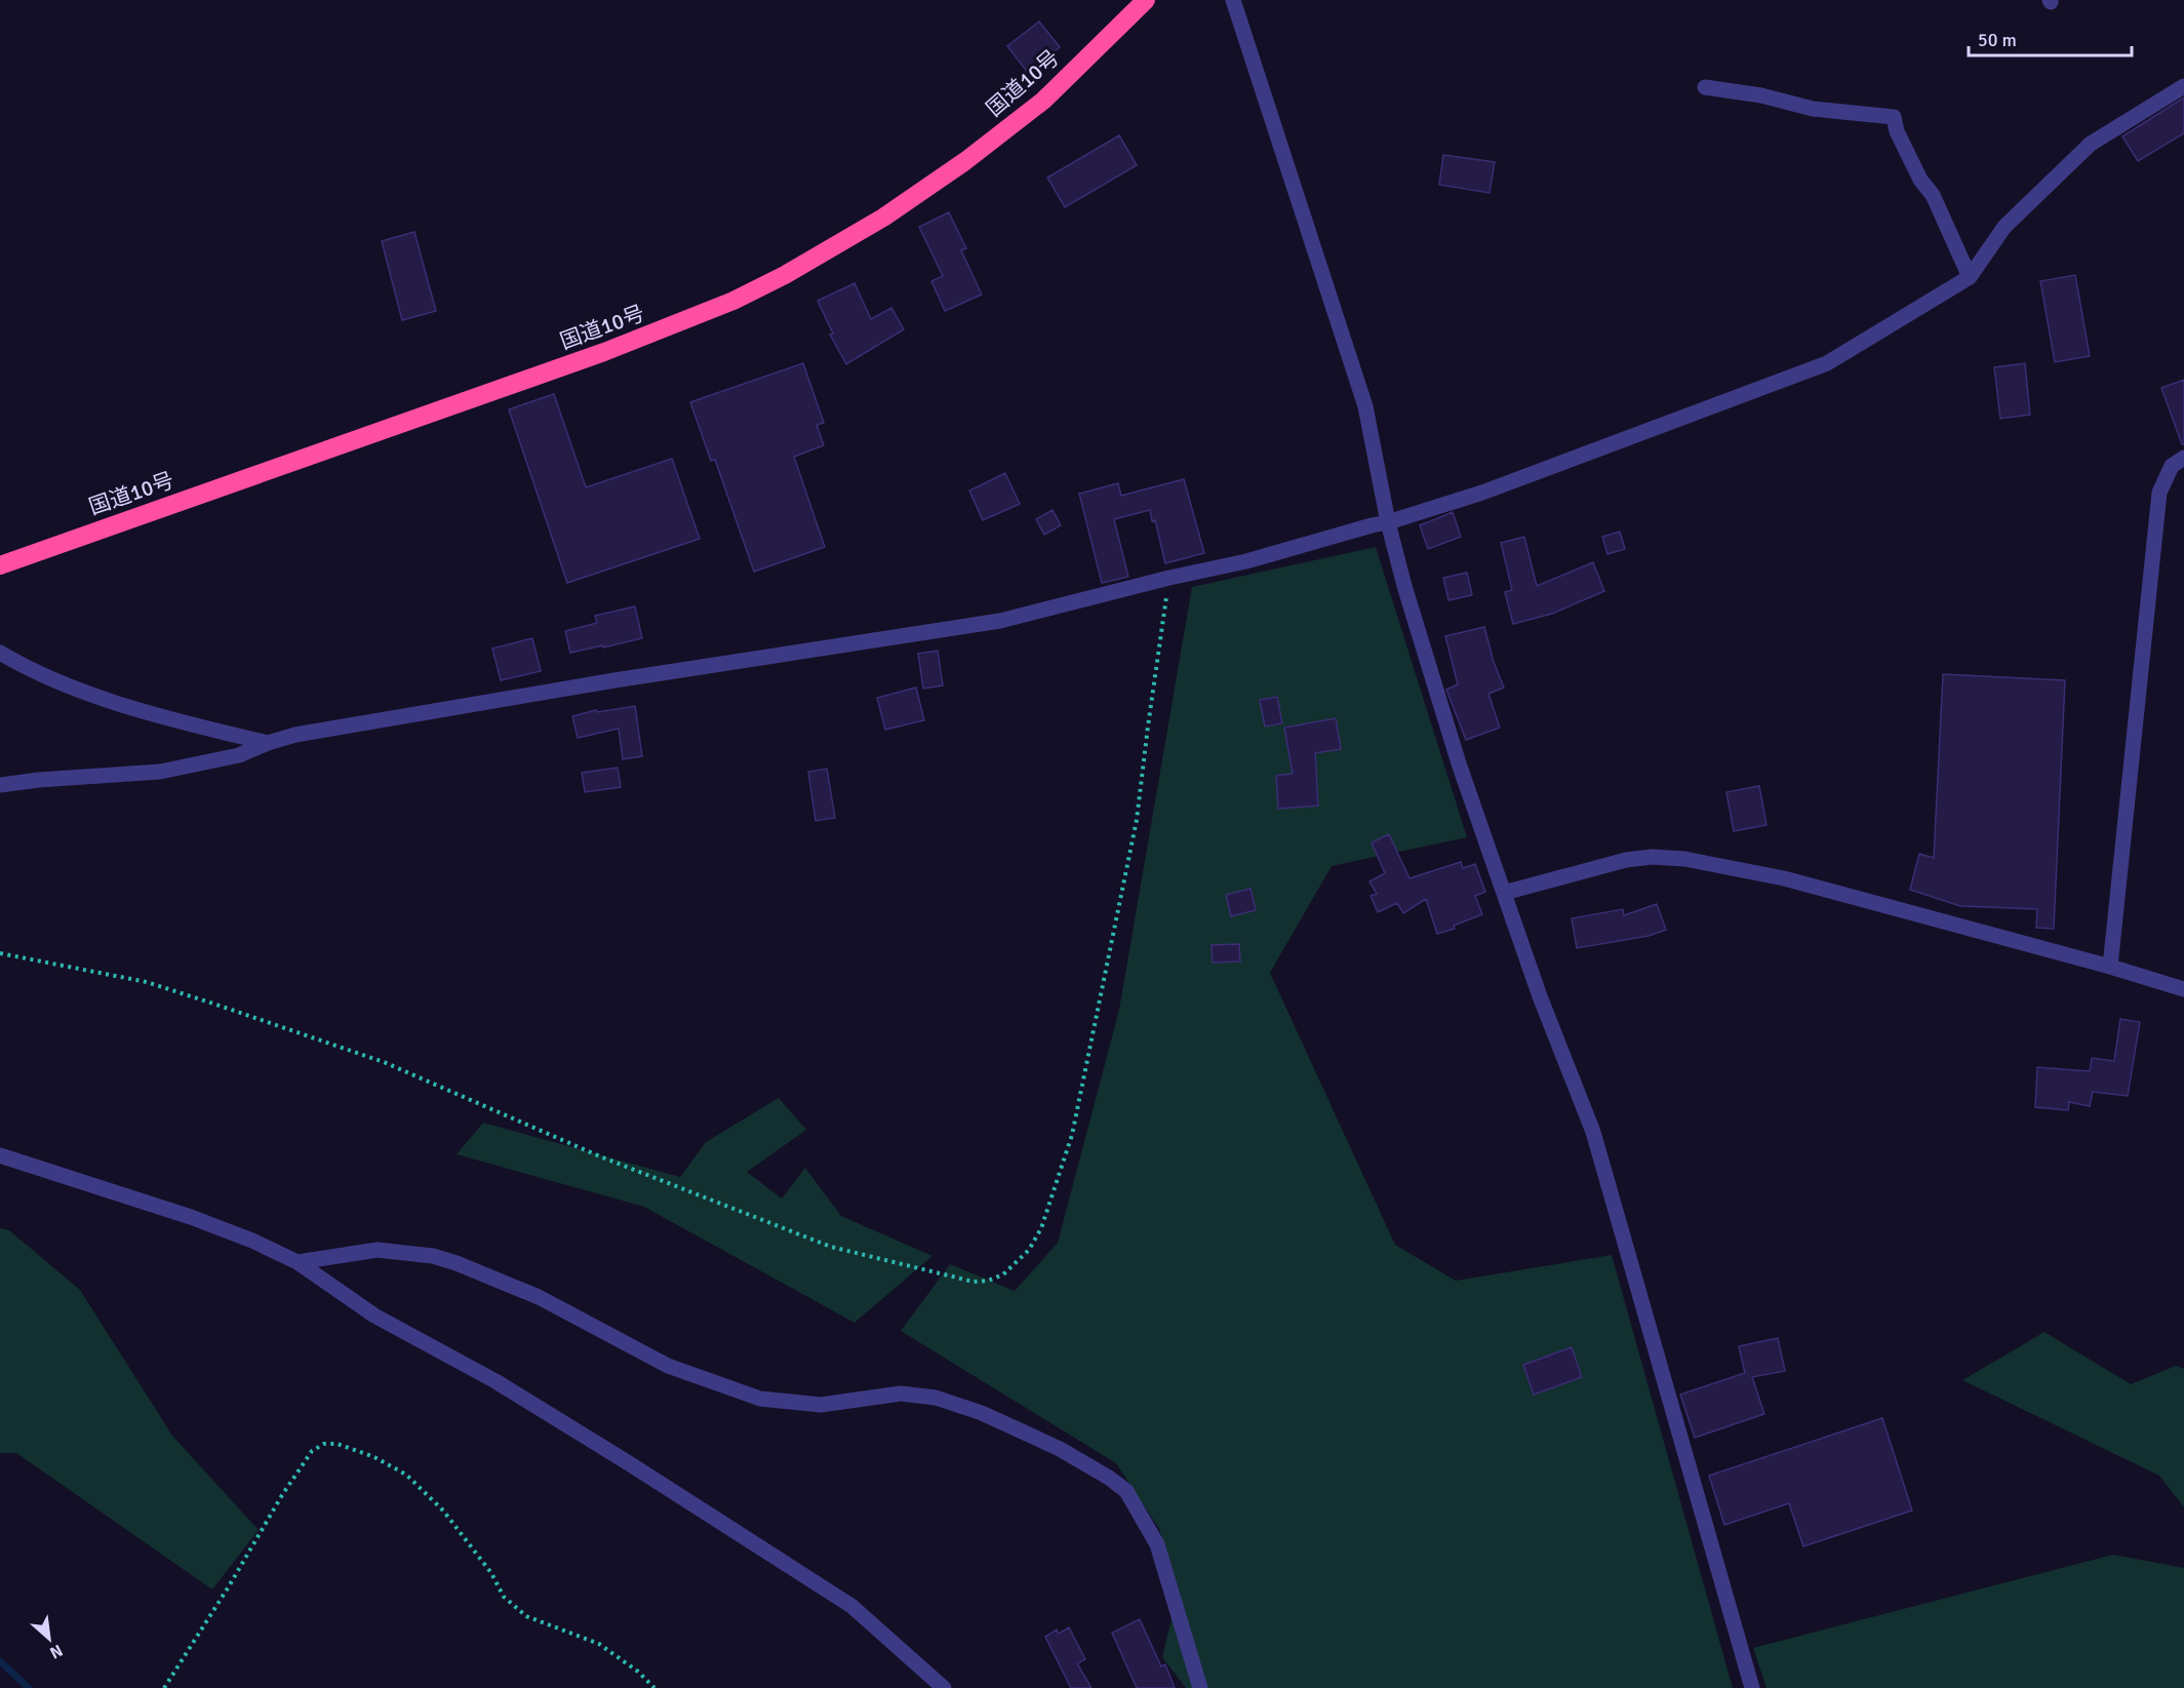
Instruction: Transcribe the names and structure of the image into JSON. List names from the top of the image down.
{
  "streets": {
    "highway": ["国道10号"]
  },
  "scale_bar": "50 m",
  "north": "bottom right"
}
